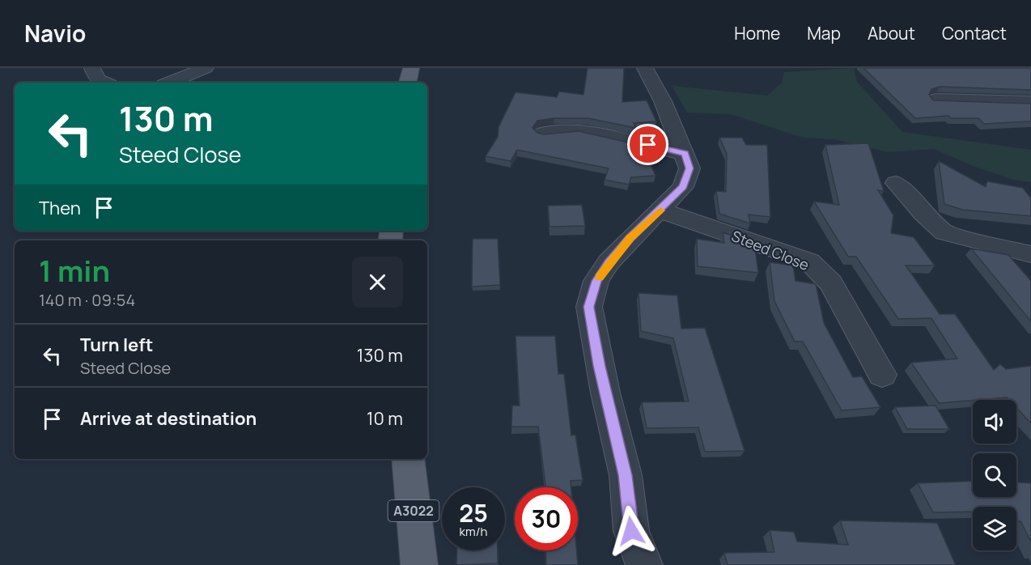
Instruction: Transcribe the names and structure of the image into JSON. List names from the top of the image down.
{
  "streets": {
    "main road": ["A3022"],
    "street": ["Steed Close"]
  },
  "page": {
    "header": "Navio",
    "nav": [
      "Home",
      "Map",
      "About",
      "Contact"
    ],
    "turn": ["130 m", "Steed Close"],
    "then": "Then",
    "heading": ["1 min", "140 m · 09:54"],
    "list": [
      {
        "name": "Turn left",
        "note": "Steed Close",
        "value": "130 m"
      },
      {
        "name": "Arrive at destination",
        "value": "10 m"
      }
    ],
    "speed": "25 km/h",
    "limit": "30"
  }
}
